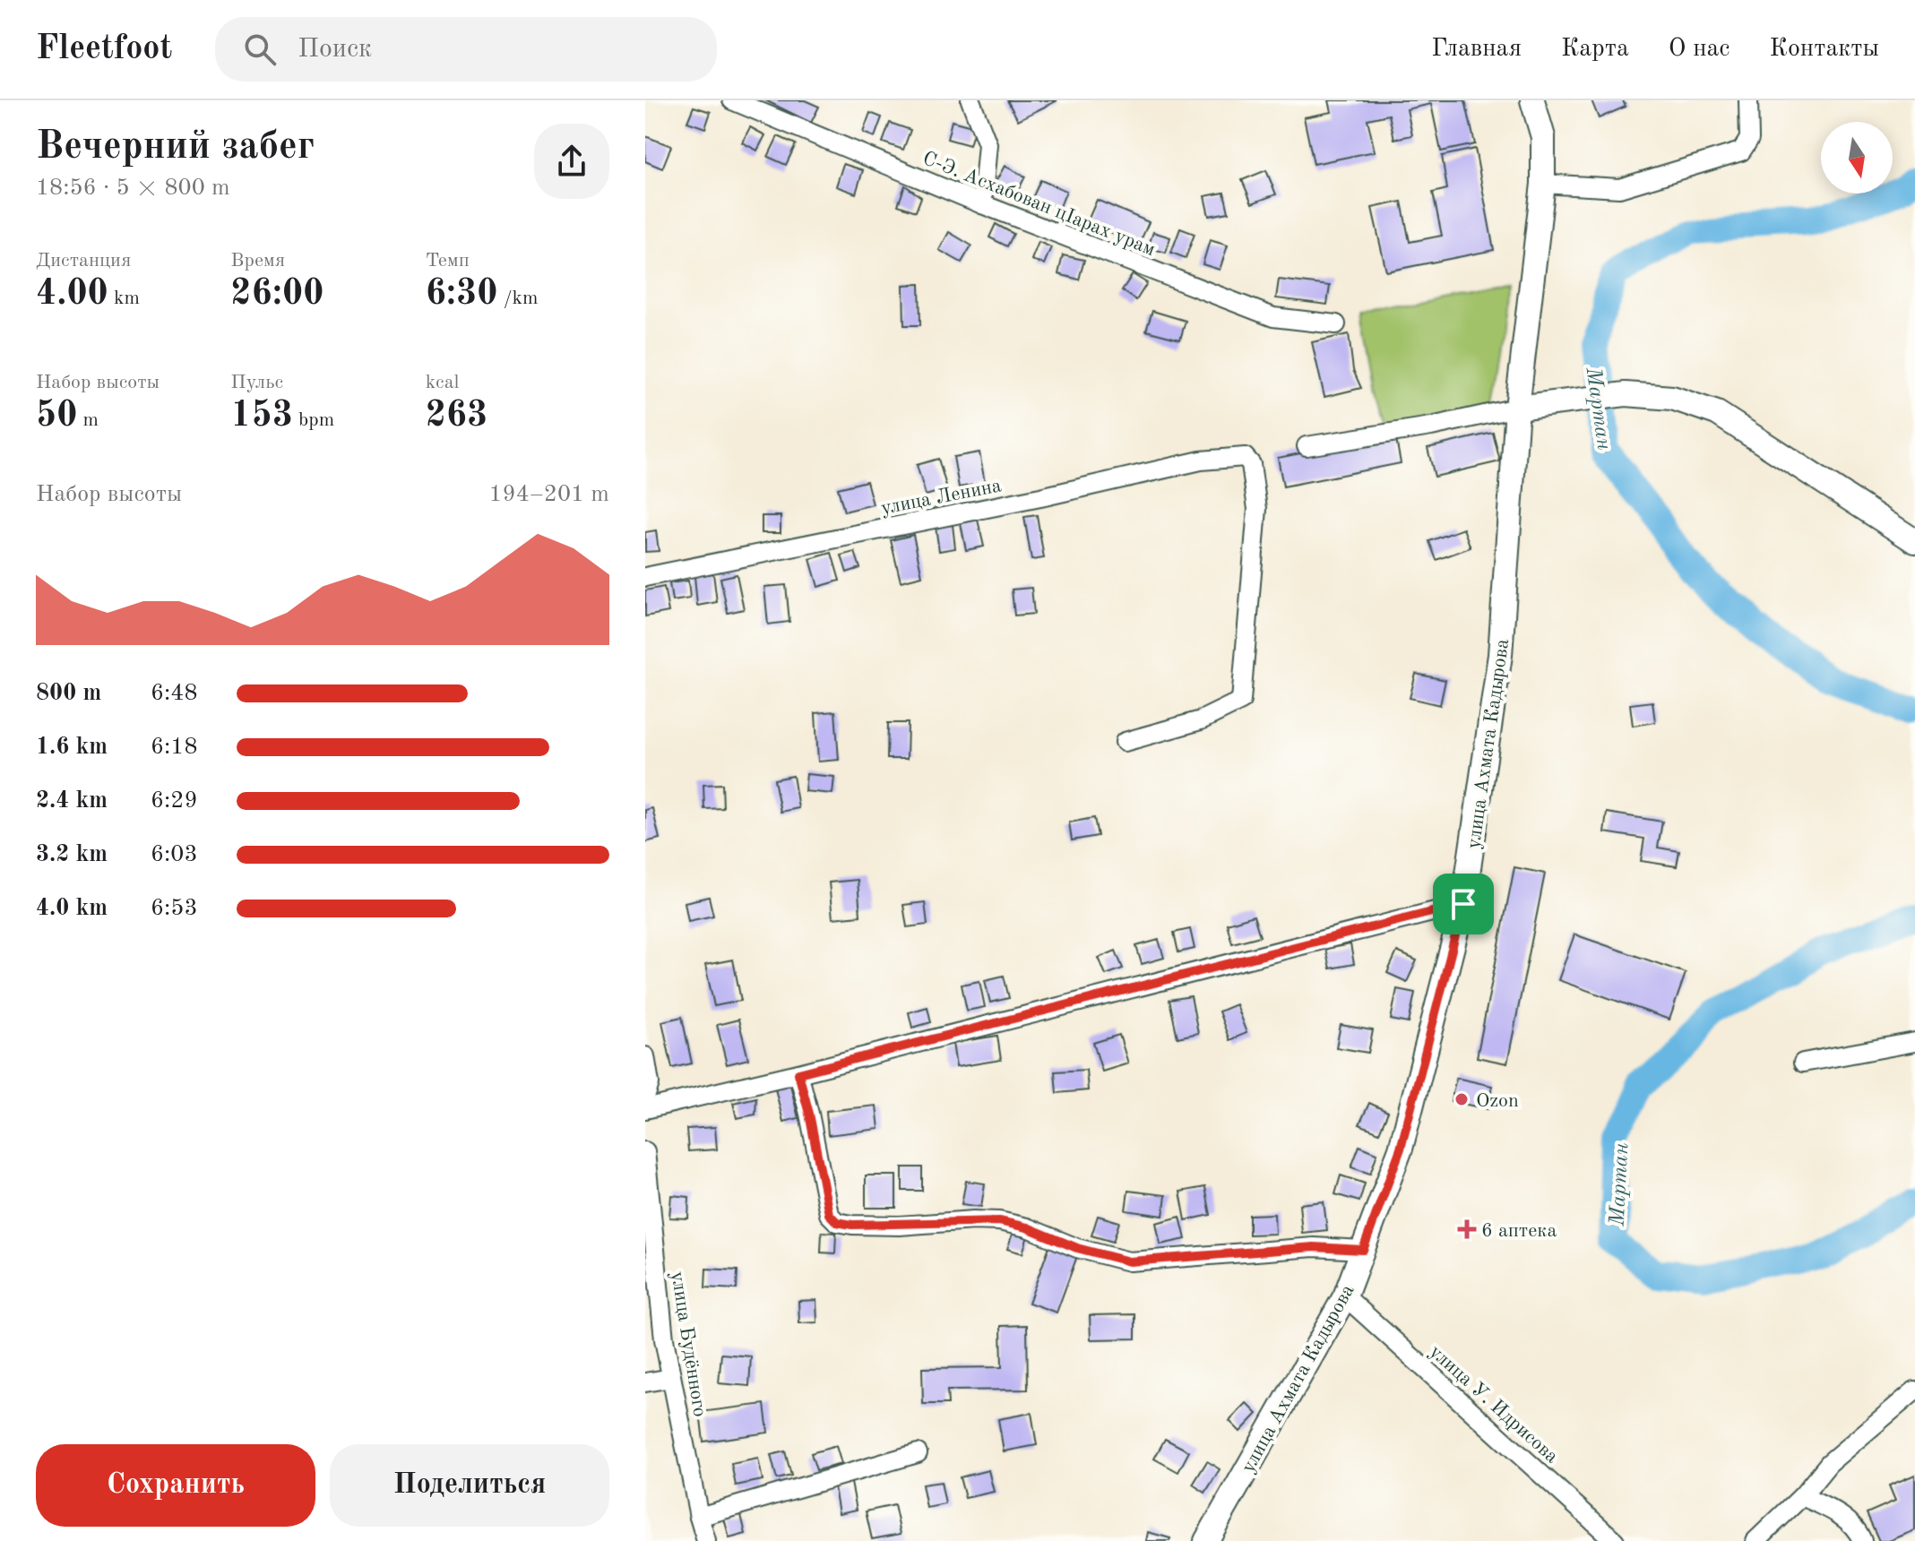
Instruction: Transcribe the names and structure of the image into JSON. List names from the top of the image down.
{
  "streets": {
    "main road": ["улица Ахмата Кадырова"],
    "street": [
      "С-Э. Асхабован цIарах урам",
      "улица Ленина",
      "улица Будённого",
      "улица У. Идрисова"
    ]
  },
  "crossings": [
    ["улица Ахмата Кадырова", "улица У. Идрисова"]
  ],
  "water": ["Мартан"],
  "places": {
    "other": ["Ozon"],
    "health": ["6 аптека"]
  },
  "north": "bottom",
  "page": {
    "header": "Fleetfoot",
    "search": "Поиск",
    "nav": [
      "Главная",
      "Карта",
      "О нас",
      "Контакты"
    ],
    "heading": ["Вечерний забег", "18:56 · 5 × 800 m"],
    "stats": [
      ["Дистанция", "4.00 km"],
      ["Время", "26:00"],
      ["Темп", "6:30 /km"],
      ["Набор высоты", "50 m"],
      ["Пульс", "153 bpm"],
      ["kcal", "263"]
    ],
    "chart": ["Набор высоты", "194–201 m"],
    "list": [
      {
        "name": "800 m",
        "note": "6:48"
      },
      {
        "name": "1.6 km",
        "note": "6:18"
      },
      {
        "name": "2.4 km",
        "note": "6:29"
      },
      {
        "name": "3.2 km",
        "note": "6:03"
      },
      {
        "name": "4.0 km",
        "note": "6:53"
      }
    ],
    "buttons": ["Сохранить", "Поделиться"]
  }
}
